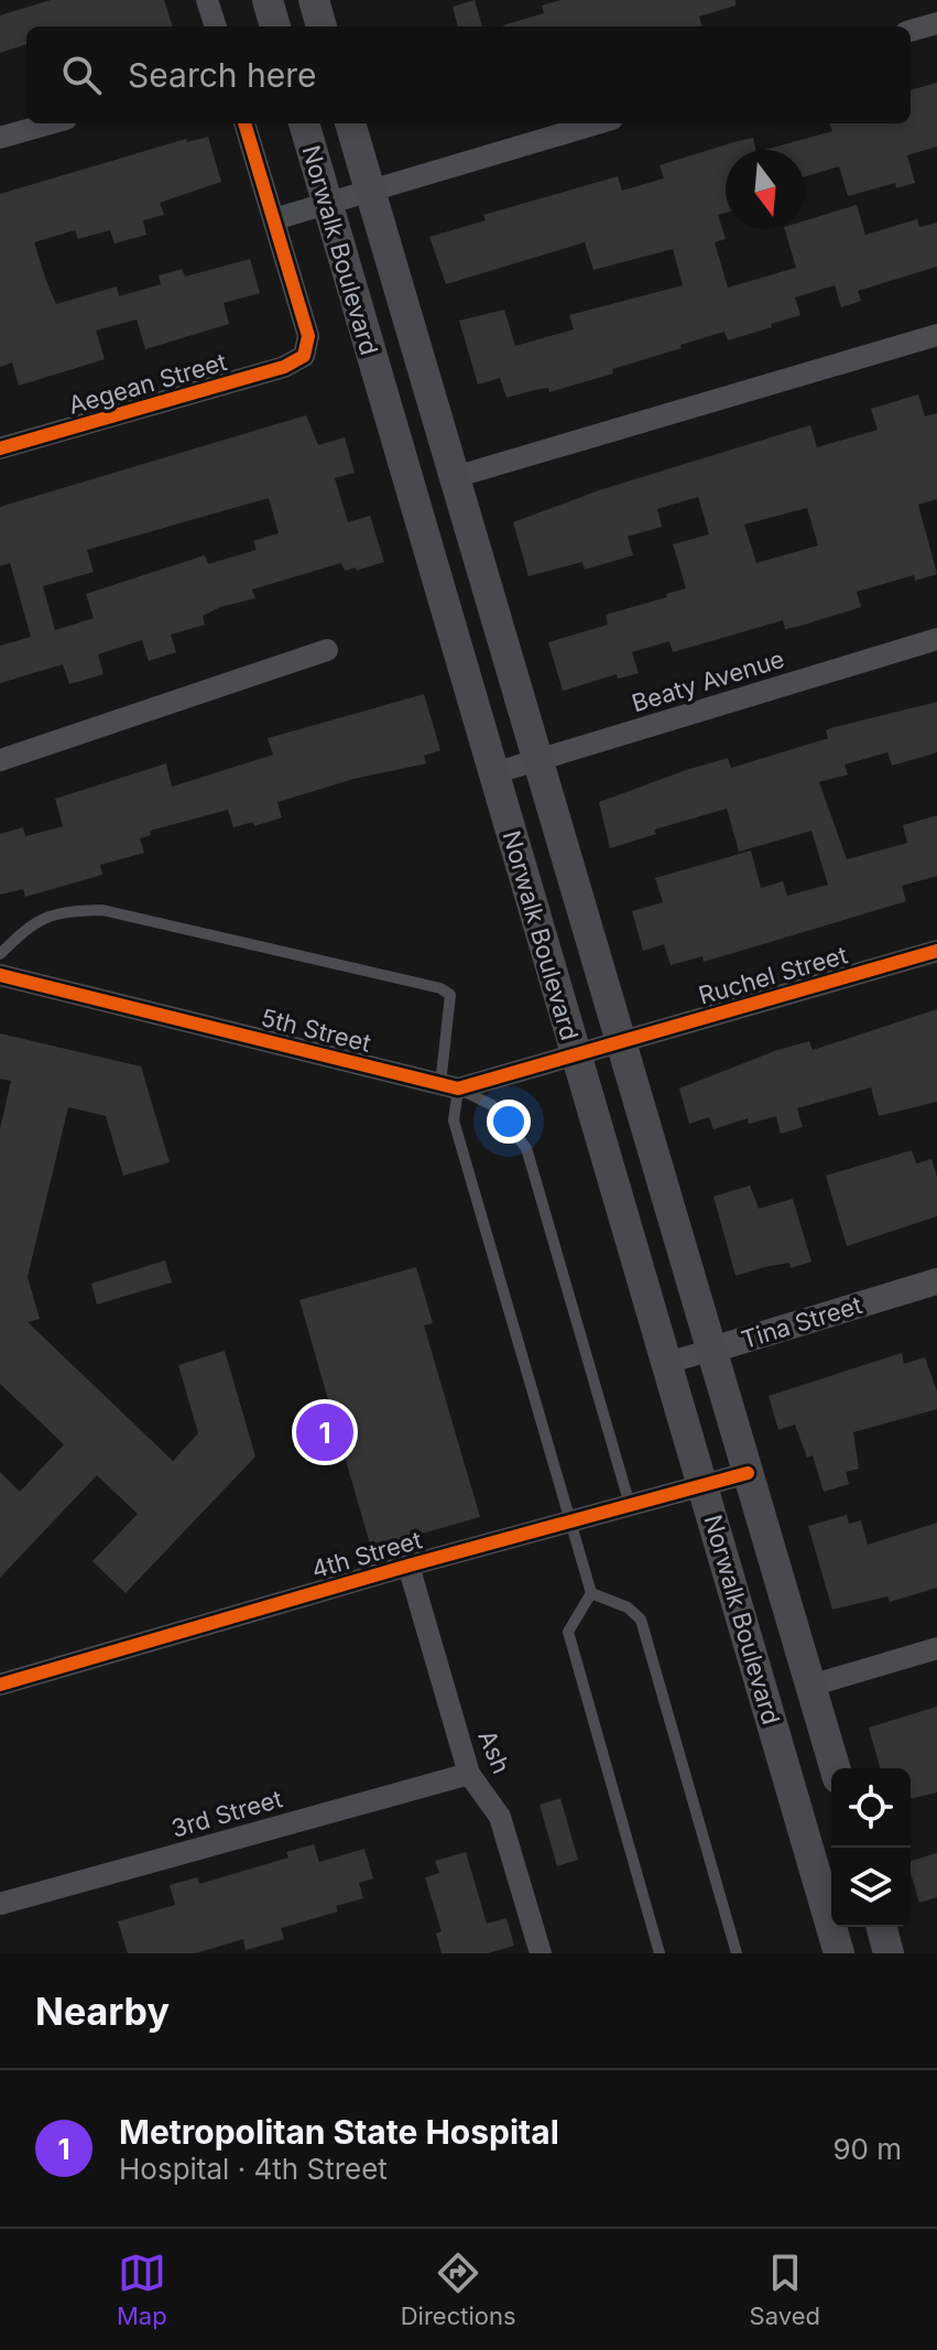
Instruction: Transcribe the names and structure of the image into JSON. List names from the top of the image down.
{
  "streets": {
    "main road": ["Norwalk Boulevard"],
    "street": [
      "Aegean Street",
      "Beaty Avenue",
      "Ruchel Street",
      "5th Street",
      "Tina Street",
      "4th Street",
      "Ash",
      "3rd Street"
    ]
  },
  "crossings": [
    ["Norwalk Boulevard", "Beaty Avenue"],
    ["Norwalk Boulevard", "Ruchel Street"],
    ["Norwalk Boulevard", "5th Street"],
    ["Norwalk Boulevard", "Tina Street"],
    ["Norwalk Boulevard", "4th Street"],
    ["Ruchel Street", "5th Street"],
    ["4th Street", "Ash"],
    ["Ash", "3rd Street"]
  ],
  "north": "bottom",
  "page": {
    "search": "Search here",
    "pins": "1",
    "heading": "Nearby",
    "list": [
      {
        "mark": "1",
        "name": "Metropolitan State Hospital",
        "note": "Hospital · 4th Street",
        "value": "90 m"
      }
    ],
    "nav": ["Map", "Directions", "Saved"]
  }
}
